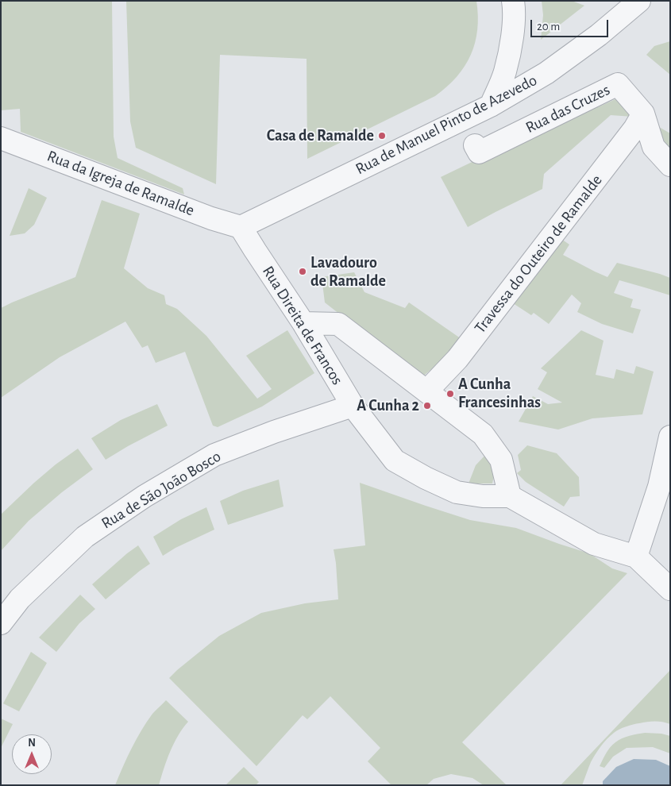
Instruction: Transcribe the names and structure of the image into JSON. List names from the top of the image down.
{
  "streets": {
    "street": [
      "Rua das Cruzes",
      "Rua de Manuel Pinto de Azevedo",
      "Rua da Igreja de Ramalde",
      "Travessa do Outeiro de Ramalde",
      "Rua Direita de Francos",
      "Rua de São João Bosco"
    ]
  },
  "crossings": [
    ["Rua das Cruzes", "Travessa do Outeiro de Ramalde"],
    ["Rua de Manuel Pinto de Azevedo", "Rua da Igreja de Ramalde"],
    ["Rua de Manuel Pinto de Azevedo", "Rua Direita de Francos"],
    ["Rua da Igreja de Ramalde", "Rua Direita de Francos"],
    ["Rua Direita de Francos", "Rua de São João Bosco"]
  ],
  "places": [
    "Casa de Ramalde",
    "Lavadouro de Ramalde",
    "A Cunha Francesinhas",
    "A Cunha 2"
  ],
  "scale_bar": "20 m",
  "north": "top"
}
